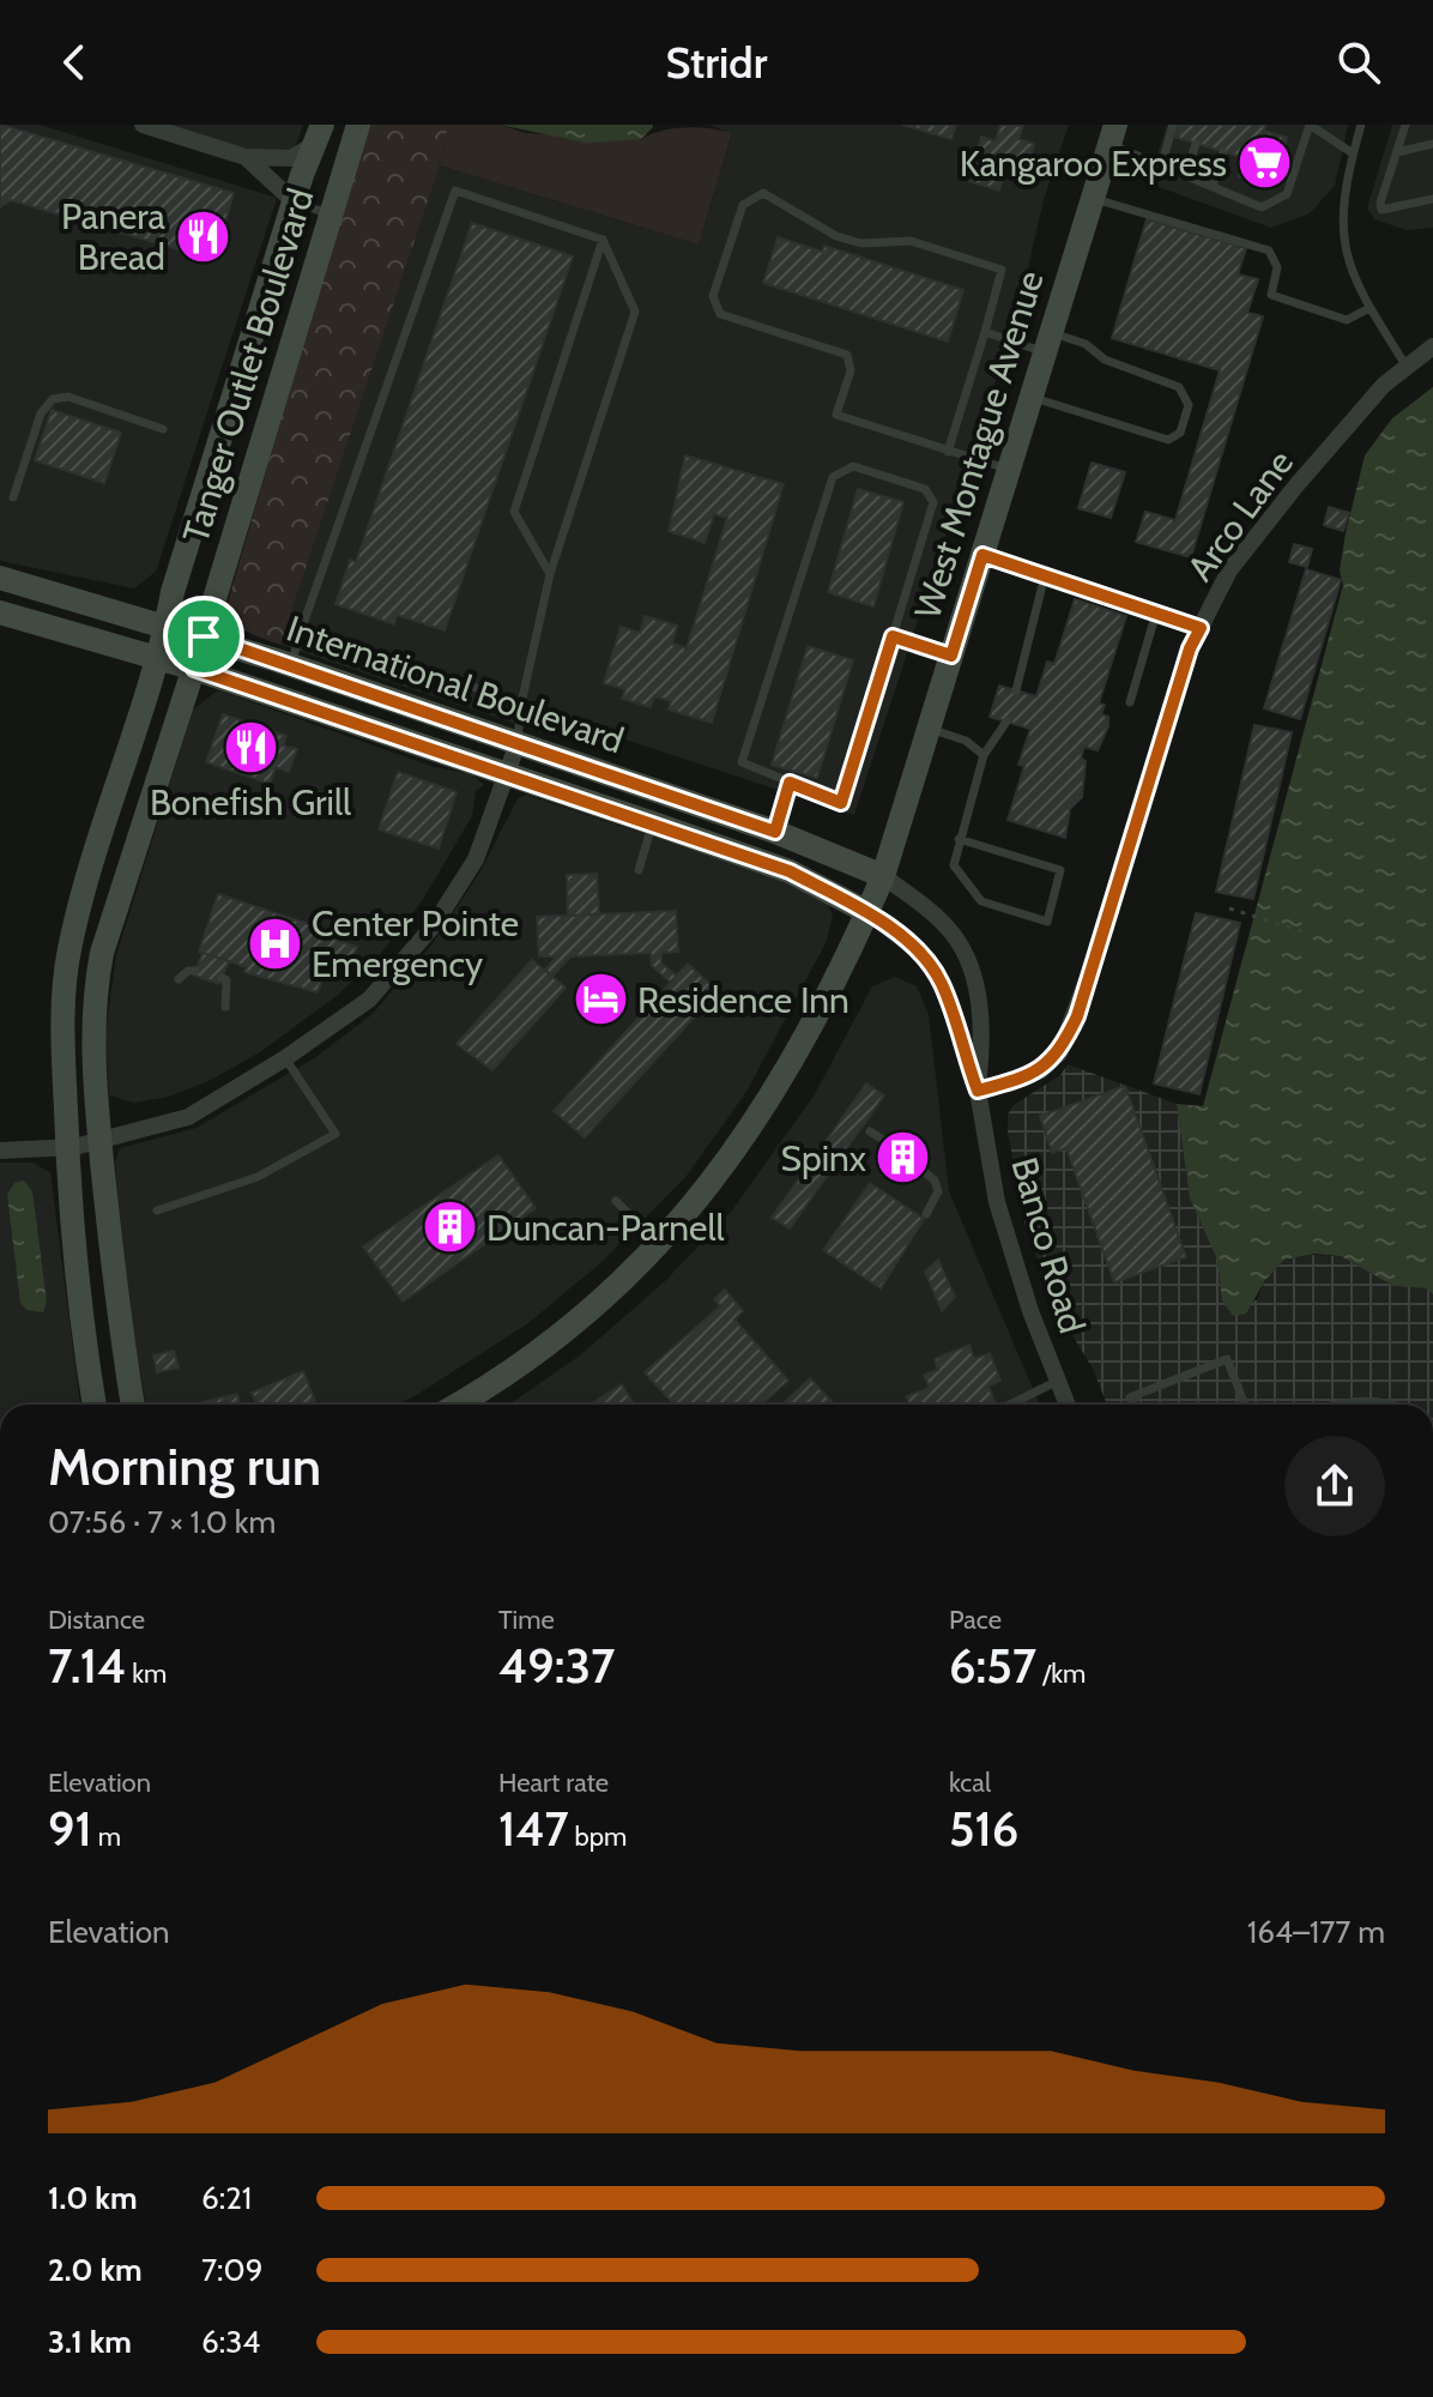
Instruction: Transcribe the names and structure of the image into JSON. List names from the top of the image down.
{
  "streets": {
    "main road": ["Tanger Outlet Boulevard", "West Montague Avenue", "International Boulevard"],
    "street": ["Arco Lane", "Banco Road"]
  },
  "crossings": [
    ["Tanger Outlet Boulevard", "International Boulevard"],
    ["West Montague Avenue", "International Boulevard"],
    ["West Montague Avenue", "Banco Road"],
    ["Arco Lane", "Banco Road"],
    ["International Boulevard", "Banco Road"]
  ],
  "places": {
    "supermarket": ["Kangaroo Express"],
    "restaurant": ["Panera Bread", "Bonefish Grill"],
    "hospital": ["Center Pointe Emergency"],
    "hotel": ["Residence Inn"],
    "building": ["Spinx", "Duncan-Parnell"]
  },
  "page": {
    "header": "Stridr",
    "heading": ["Morning run", "07:56 · 7 × 1.0 km"],
    "stats": [
      ["Distance", "7.14 km"],
      ["Time", "49:37"],
      ["Pace", "6:57 /km"],
      ["Elevation", "91 m"],
      ["Heart rate", "147 bpm"],
      ["kcal", "516"]
    ],
    "chart": ["Elevation", "164–177 m"],
    "list": [
      {
        "name": "1.0 km",
        "note": "6:21"
      },
      {
        "name": "2.0 km",
        "note": "7:09"
      },
      {
        "name": "3.1 km",
        "note": "6:34"
      }
    ]
  }
}
